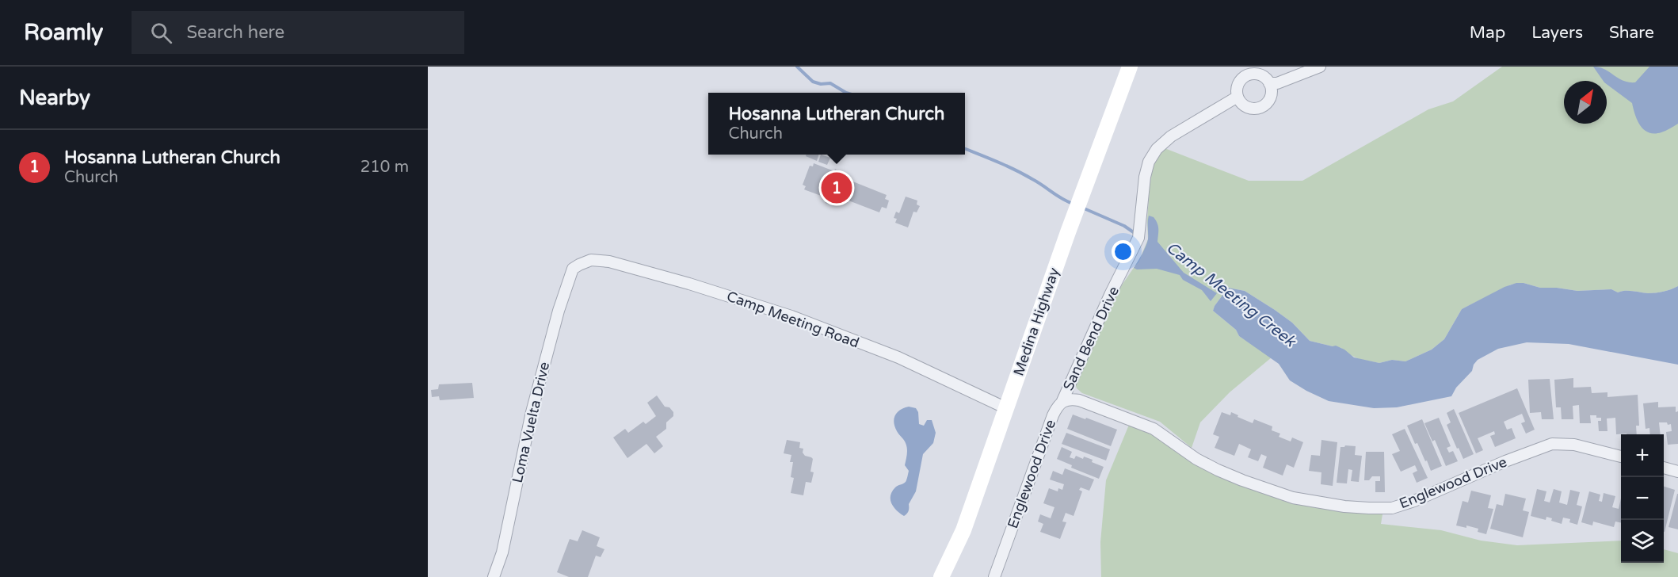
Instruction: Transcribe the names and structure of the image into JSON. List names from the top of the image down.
{
  "streets": {
    "main road": ["Medina Highway"],
    "street": [
      "Camp Meeting Road",
      "Sand Bend Drive",
      "Loma Vuelta Drive",
      "Englewood Drive"
    ]
  },
  "crossings": [
    ["Camp Meeting Road", "Medina Highway"],
    ["Camp Meeting Road", "Loma Vuelta Drive"],
    ["Sand Bend Drive", "Englewood Drive"]
  ],
  "water": ["Camp Meeting Creek"],
  "north": "top right",
  "page": {
    "header": "Roamly",
    "search": "Search here",
    "nav": ["Map", "Layers", "Share"],
    "heading": "Nearby",
    "popup": ["Hosanna Lutheran Church", "Church"],
    "list": [
      {
        "mark": "1",
        "name": "Hosanna Lutheran Church",
        "note": "Church",
        "value": "210 m"
      }
    ],
    "pins": "1",
    "map_buttons": ["+", "−"]
  }
}
